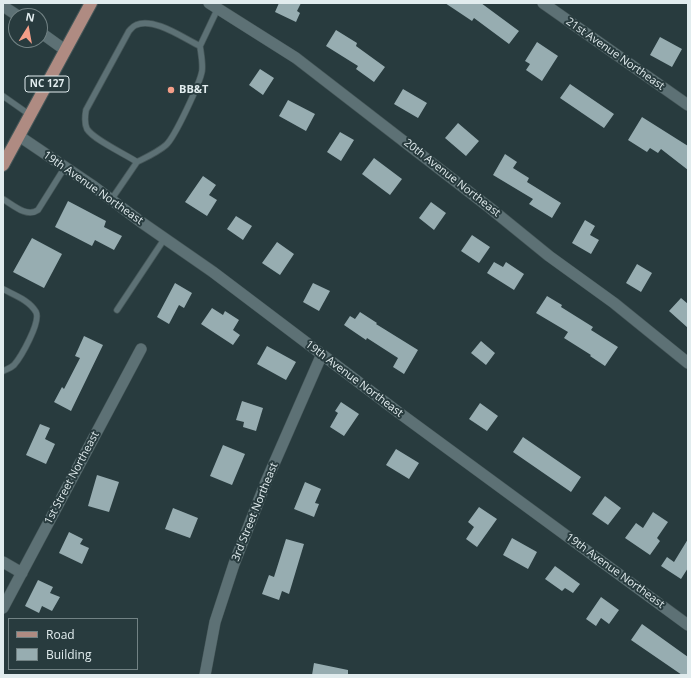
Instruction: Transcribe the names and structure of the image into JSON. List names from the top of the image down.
{
  "streets": {
    "main road": ["NC 127"],
    "street": [
      "21st Avenue Northeast",
      "20th Avenue Northeast",
      "19th Avenue Northeast",
      "1st Street Northeast",
      "3rd Street Northeast"
    ]
  },
  "crossings": [
    ["NC 127", "19th Avenue Northeast"],
    ["19th Avenue Northeast", "3rd Street Northeast"]
  ],
  "places": ["BB&T"],
  "legend": ["Road", "Building"],
  "north": "top"
}
